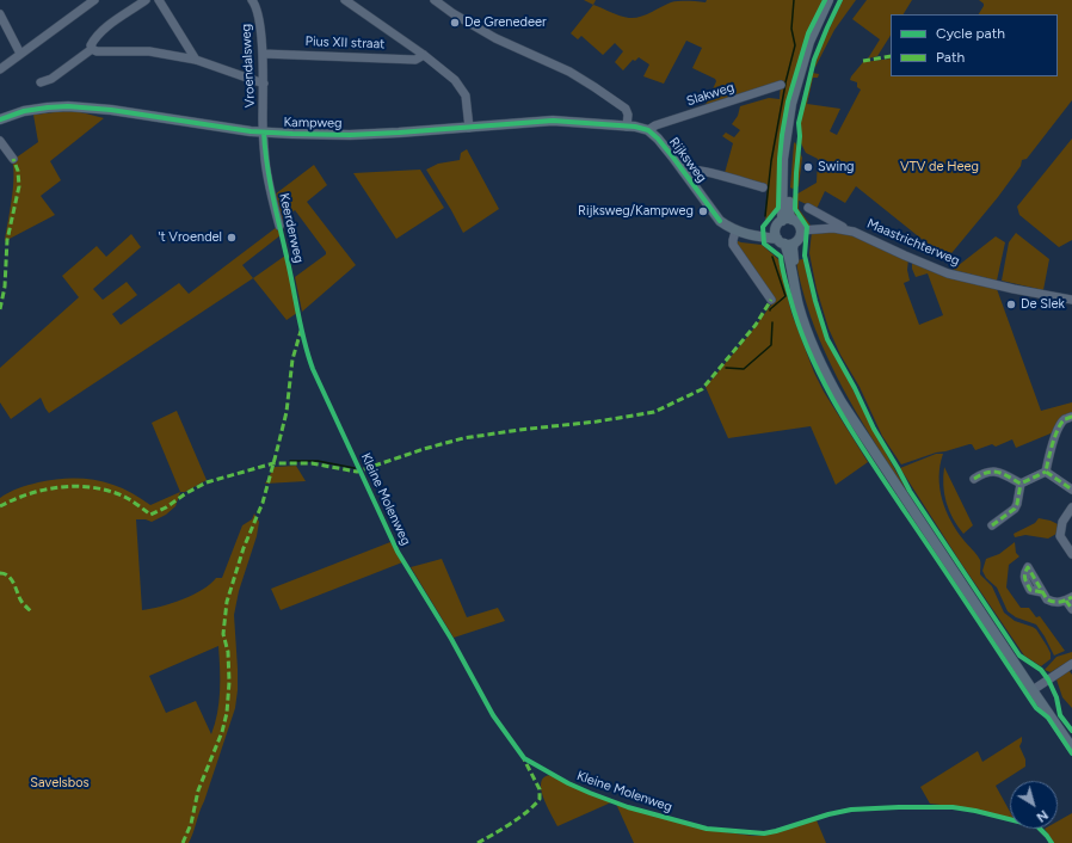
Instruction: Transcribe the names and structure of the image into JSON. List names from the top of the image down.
{
  "streets": {
    "main road": ["Kampweg", "Rijksweg"],
    "street": [
      "Pius XII straat",
      "Vroendalsweg",
      "Slakweg",
      "Keerderweg",
      "Maastrichterweg"
    ],
    "cycle path": ["Kleine Molenweg"]
  },
  "crossings": [
    ["Pius XII straat", "Vroendalsweg"],
    ["Vroendalsweg", "Kampweg"],
    ["Vroendalsweg", "Keerderweg"],
    ["Slakweg", "Rijksweg"],
    ["Kampweg", "Keerderweg"]
  ],
  "parks": ["VTV de Heeg", "Savelsbos"],
  "places": [
    "De Grenedeer",
    "Swing",
    "Rijksweg/Kampweg",
    "'t Vroendel",
    "De Slek"
  ],
  "legend": ["Cycle path", "Path"],
  "north": "bottom right"
}
